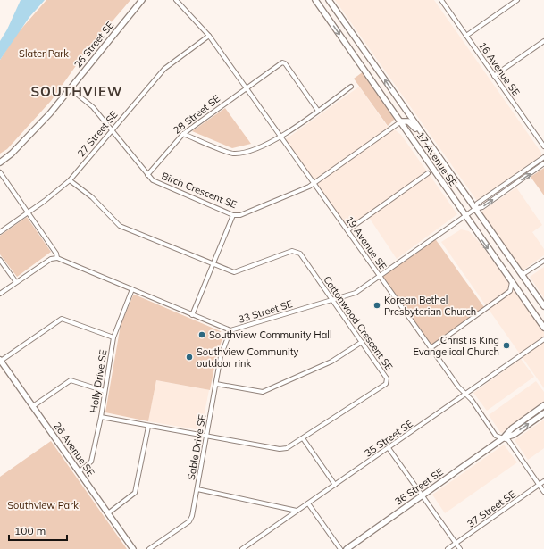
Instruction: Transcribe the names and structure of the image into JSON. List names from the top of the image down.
{
  "streets": {
    "main road": [
      "26 Street SE",
      "17 Avenue SE",
      "26 Avenue SE",
      "36 Street SE"
    ],
    "street": [
      "16 Avenue SE",
      "28 Street SE",
      "27 Street SE",
      "Birch Crescent SE",
      "19 Avenue SE",
      "33 Street SE",
      "Cottonwood Crescent SE",
      "Holly Drive SE",
      "35 Street SE",
      "Sable Drive SE",
      "37 Street SE"
    ]
  },
  "crossings": [
    ["26 Street SE", "Birch Crescent SE"],
    ["28 Street SE", "Birch Crescent SE"],
    ["28 Street SE", "19 Avenue SE"],
    ["27 Street SE", "Birch Crescent SE"],
    ["27 Street SE", "19 Avenue SE"],
    ["27 Street SE", "Cottonwood Crescent SE"],
    ["17 Avenue SE", "Birch Crescent SE"],
    ["17 Avenue SE", "33 Street SE"],
    ["Birch Crescent SE", "19 Avenue SE"],
    ["19 Avenue SE", "33 Street SE"],
    ["19 Avenue SE", "35 Street SE"],
    ["19 Avenue SE", "36 Street SE"],
    ["19 Avenue SE", "37 Street SE"],
    ["33 Street SE", "Cottonwood Crescent SE"],
    ["33 Street SE", "Holly Drive SE"],
    ["33 Street SE", "Sable Drive SE"],
    ["Cottonwood Crescent SE", "Holly Drive SE"],
    ["Cottonwood Crescent SE", "Sable Drive SE"],
    ["Holly Drive SE", "26 Avenue SE"]
  ],
  "districts": ["SOUTHVIEW"],
  "parks": ["Slater Park", "Southview Park"],
  "places": [
    "Korean Bethel Presbyterian Church",
    "Southview Community Hall",
    "Christ is King Evangelical Church",
    "Southview Community outdoor rink"
  ],
  "scale_bar": "100 m"
}
